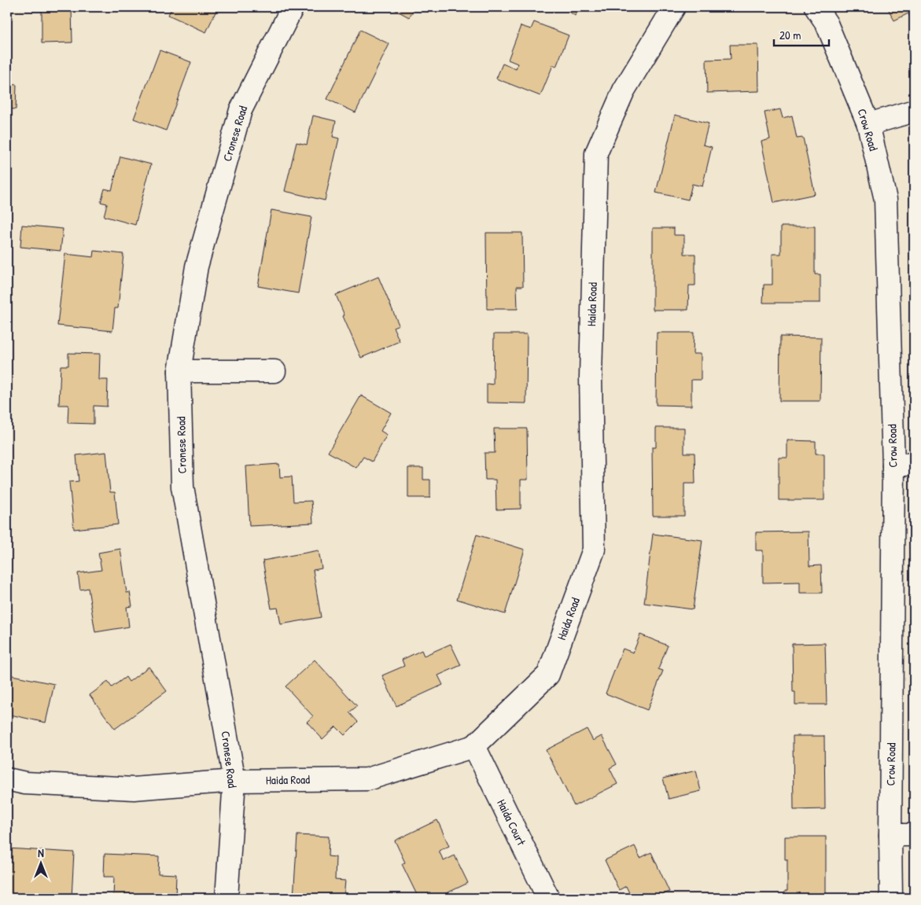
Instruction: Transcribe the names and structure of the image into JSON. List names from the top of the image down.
{
  "streets": {
    "street": [
      "Crow Road",
      "Cronese Road",
      "Haida Road",
      "Haida Court"
    ]
  },
  "crossings": [
    ["Cronese Road", "Haida Road"],
    ["Haida Road", "Haida Court"]
  ],
  "scale_bar": "20 m",
  "north": "top"
}
